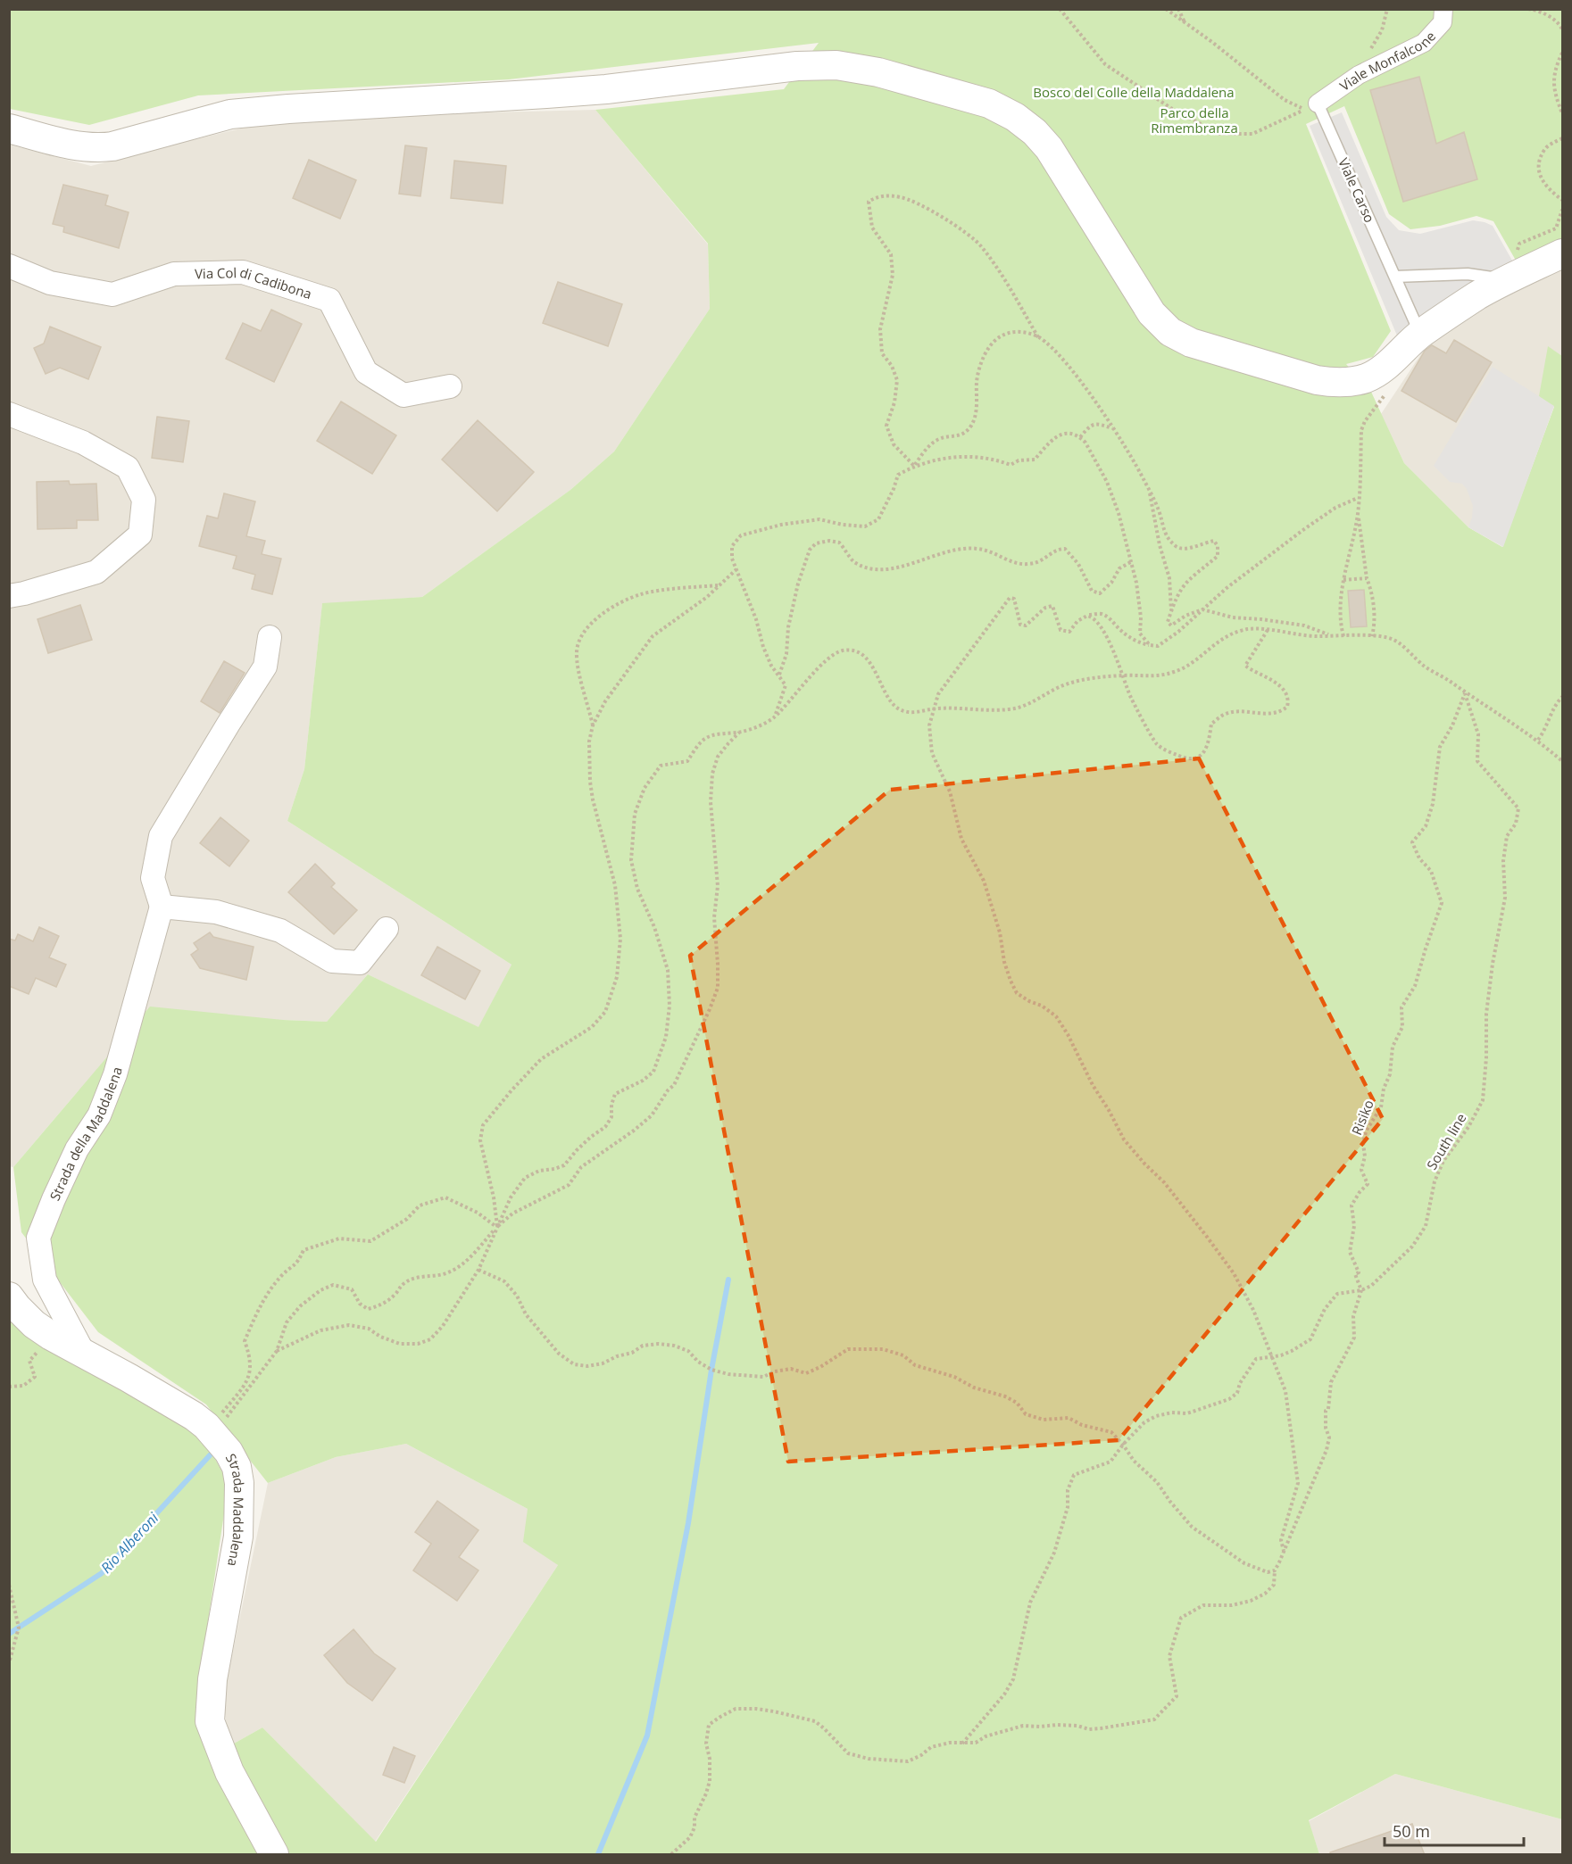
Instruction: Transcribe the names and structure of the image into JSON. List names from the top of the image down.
{
  "streets": {
    "street": [
      "Viale Monfalcone",
      "Via Col di Cadibona",
      "Strada della Maddalena",
      "Strada Maddalena"
    ],
    "lane": ["Viale Carso"],
    "path": ["Risiko", "South line"]
  },
  "crossings": [
    ["Viale Monfalcone", "Viale Carso"],
    ["Risiko", "South line"],
    ["Strada della Maddalena", "Strada Maddalena"]
  ],
  "water": ["Rio Alberoni"],
  "parks": ["Bosco del Colle della Maddalena", "Parco della Rimembranza"],
  "scale_bar": "50 m"
}
